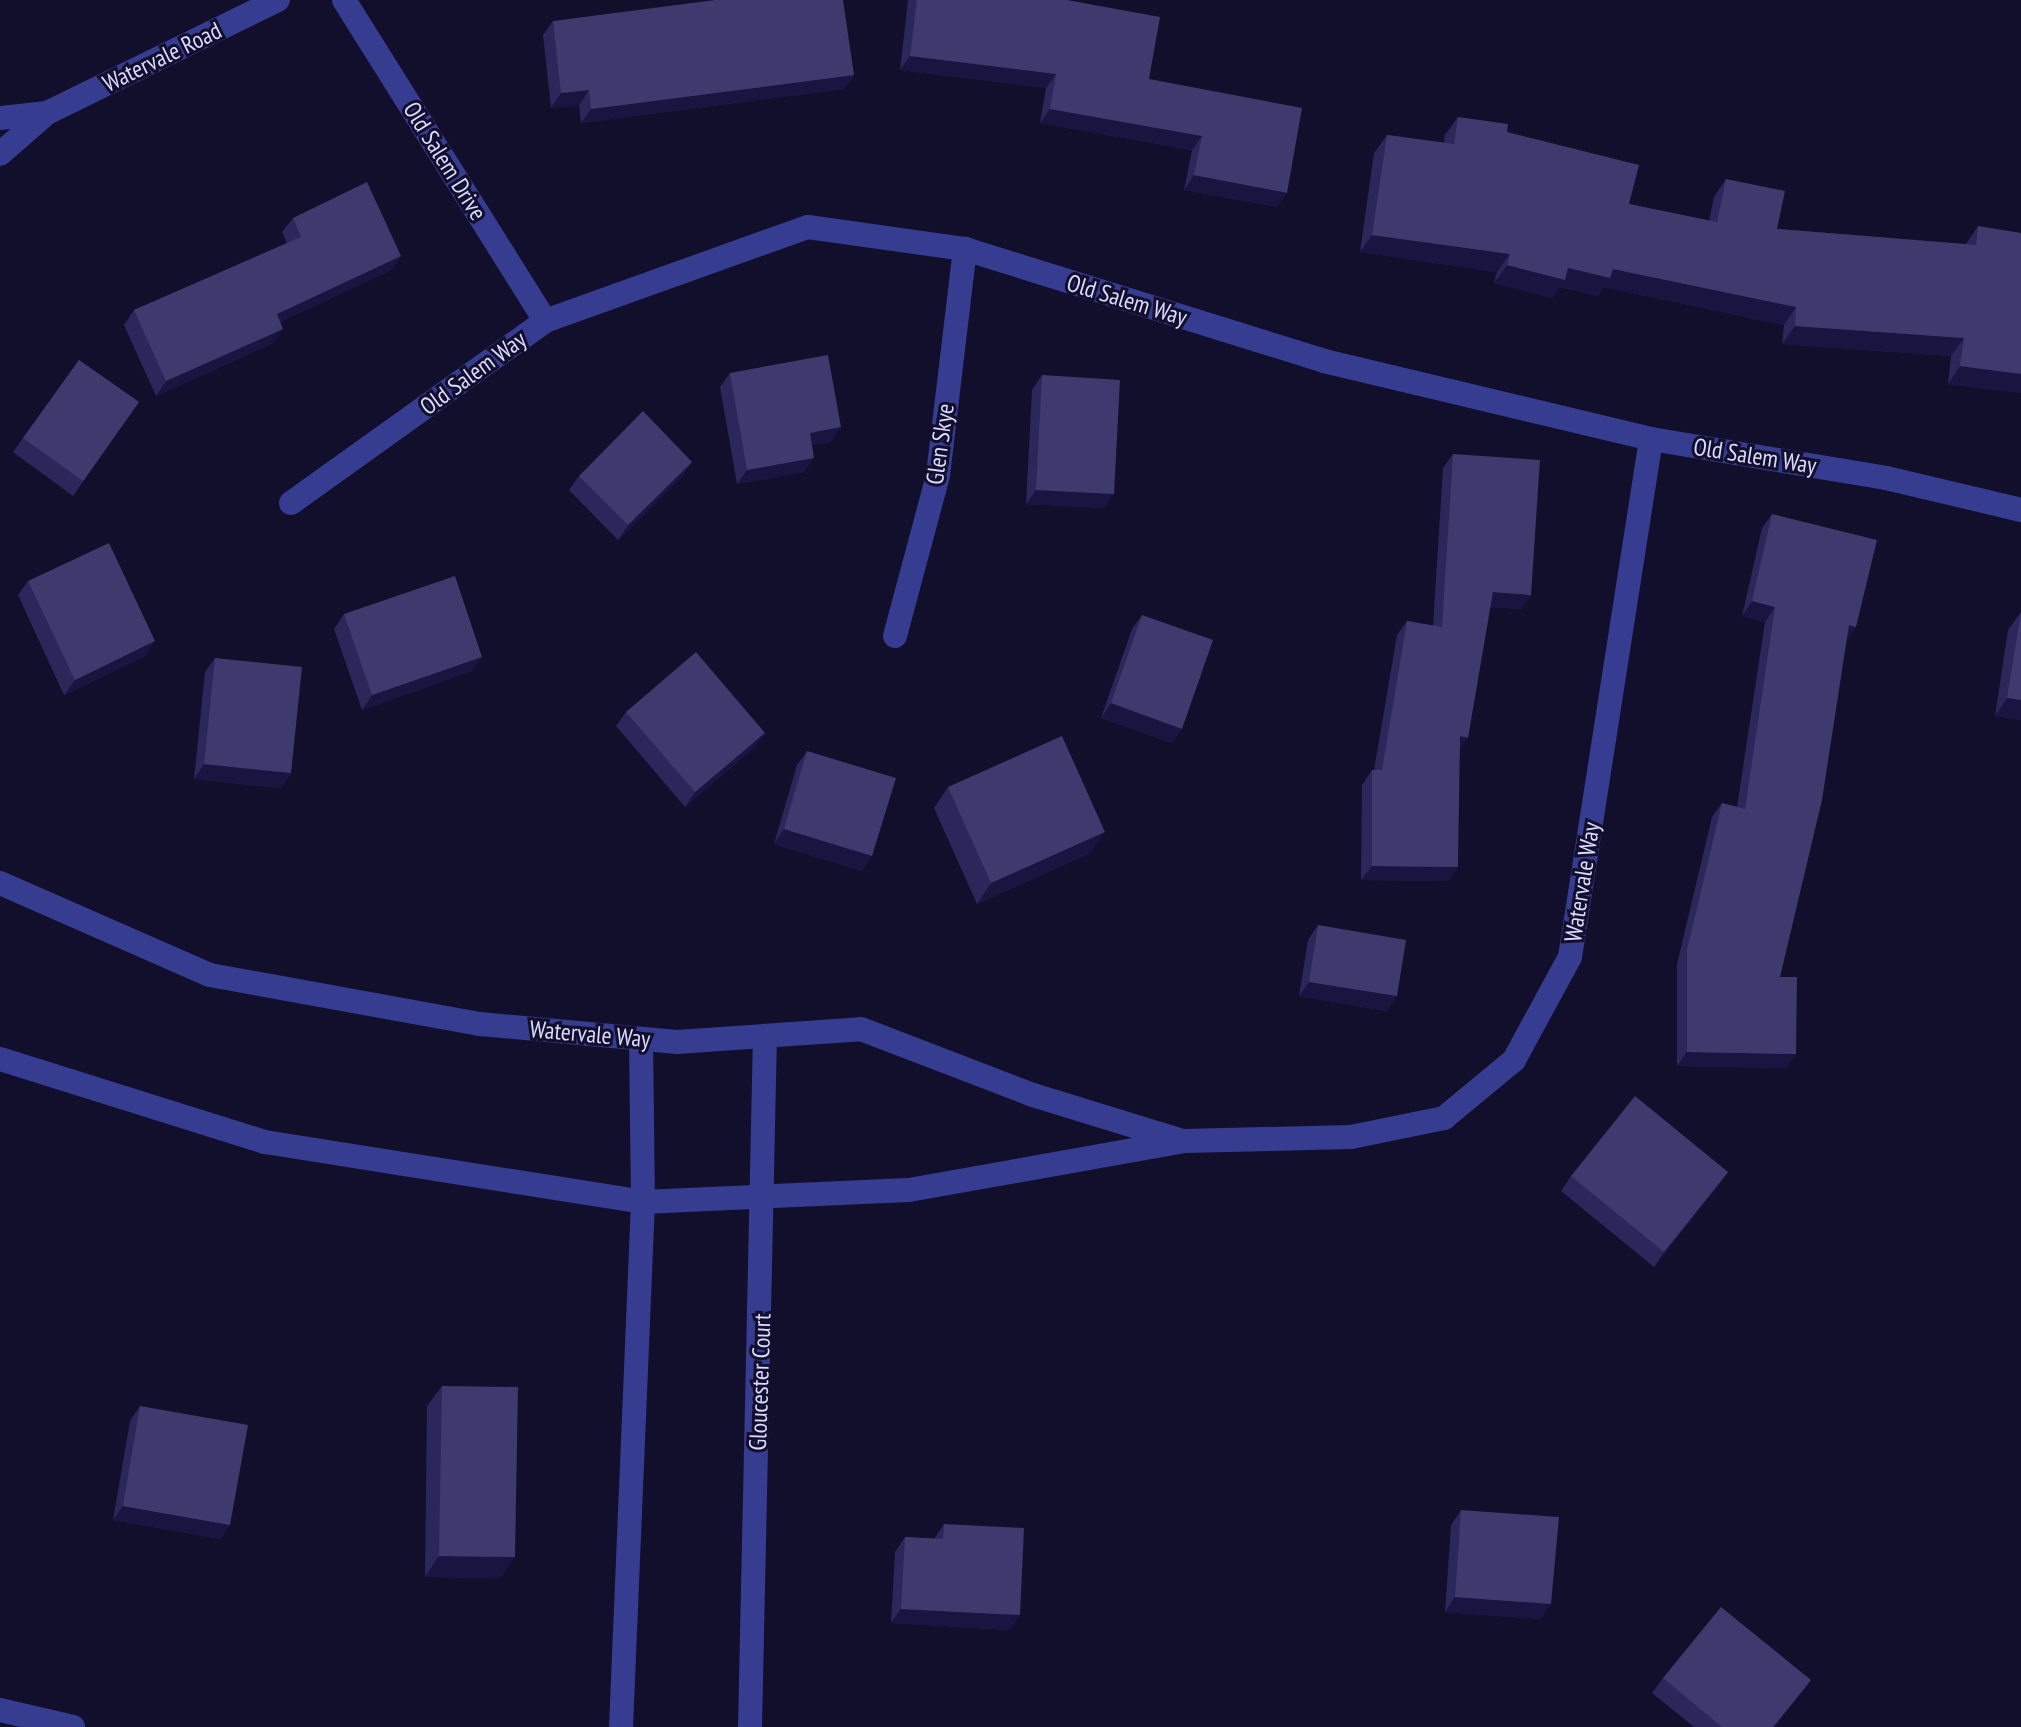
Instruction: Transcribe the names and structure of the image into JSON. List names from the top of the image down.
{
  "streets": {
    "street": [
      "Watervale Road",
      "Old Salem Drive",
      "Old Salem Way",
      "Glen Skye",
      "Watervale Way",
      "Gloucester Court"
    ]
  },
  "crossings": [
    ["Old Salem Drive", "Old Salem Way"],
    ["Old Salem Way", "Glen Skye"],
    ["Old Salem Way", "Watervale Way"],
    ["Watervale Way", "Gloucester Court"]
  ]
}
